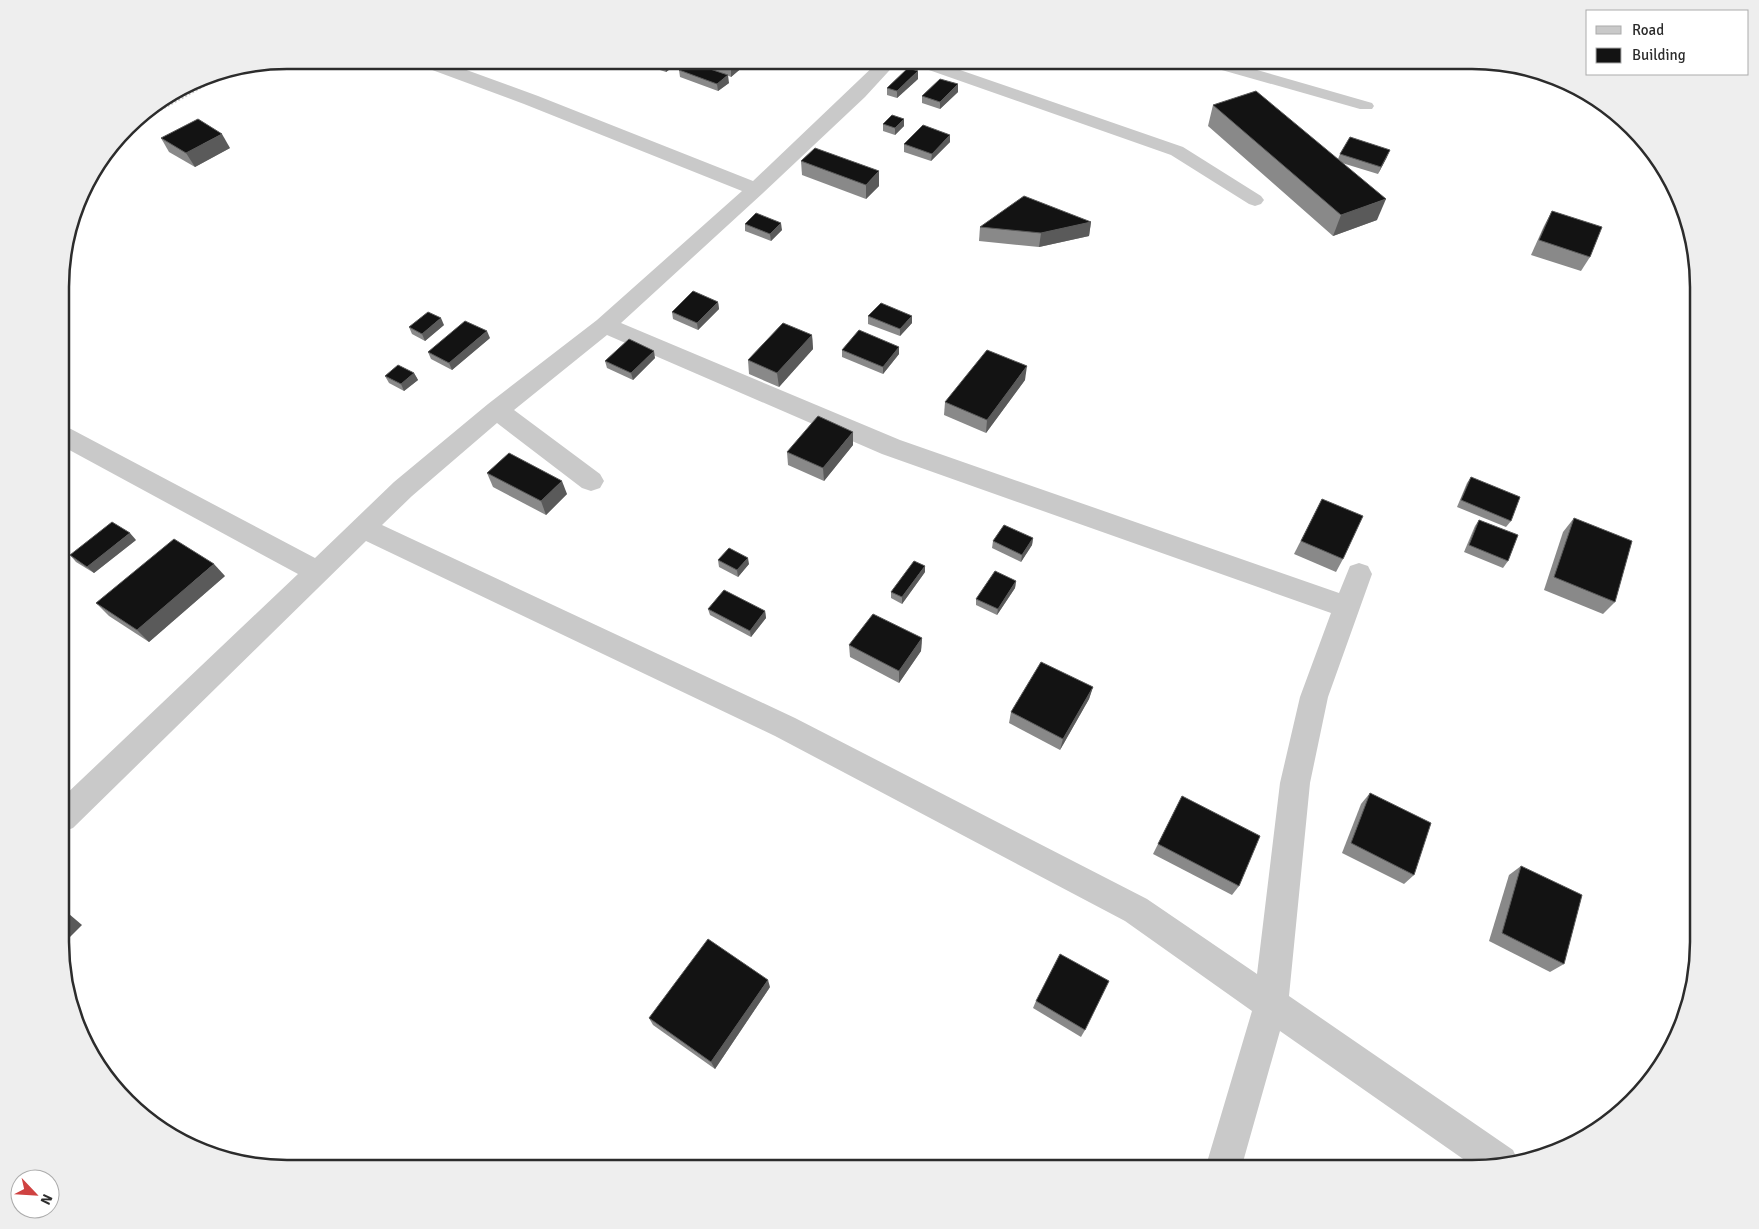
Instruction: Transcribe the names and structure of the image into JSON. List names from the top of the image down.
{
  "legend": ["Road", "Building"],
  "north": "bottom right"
}
